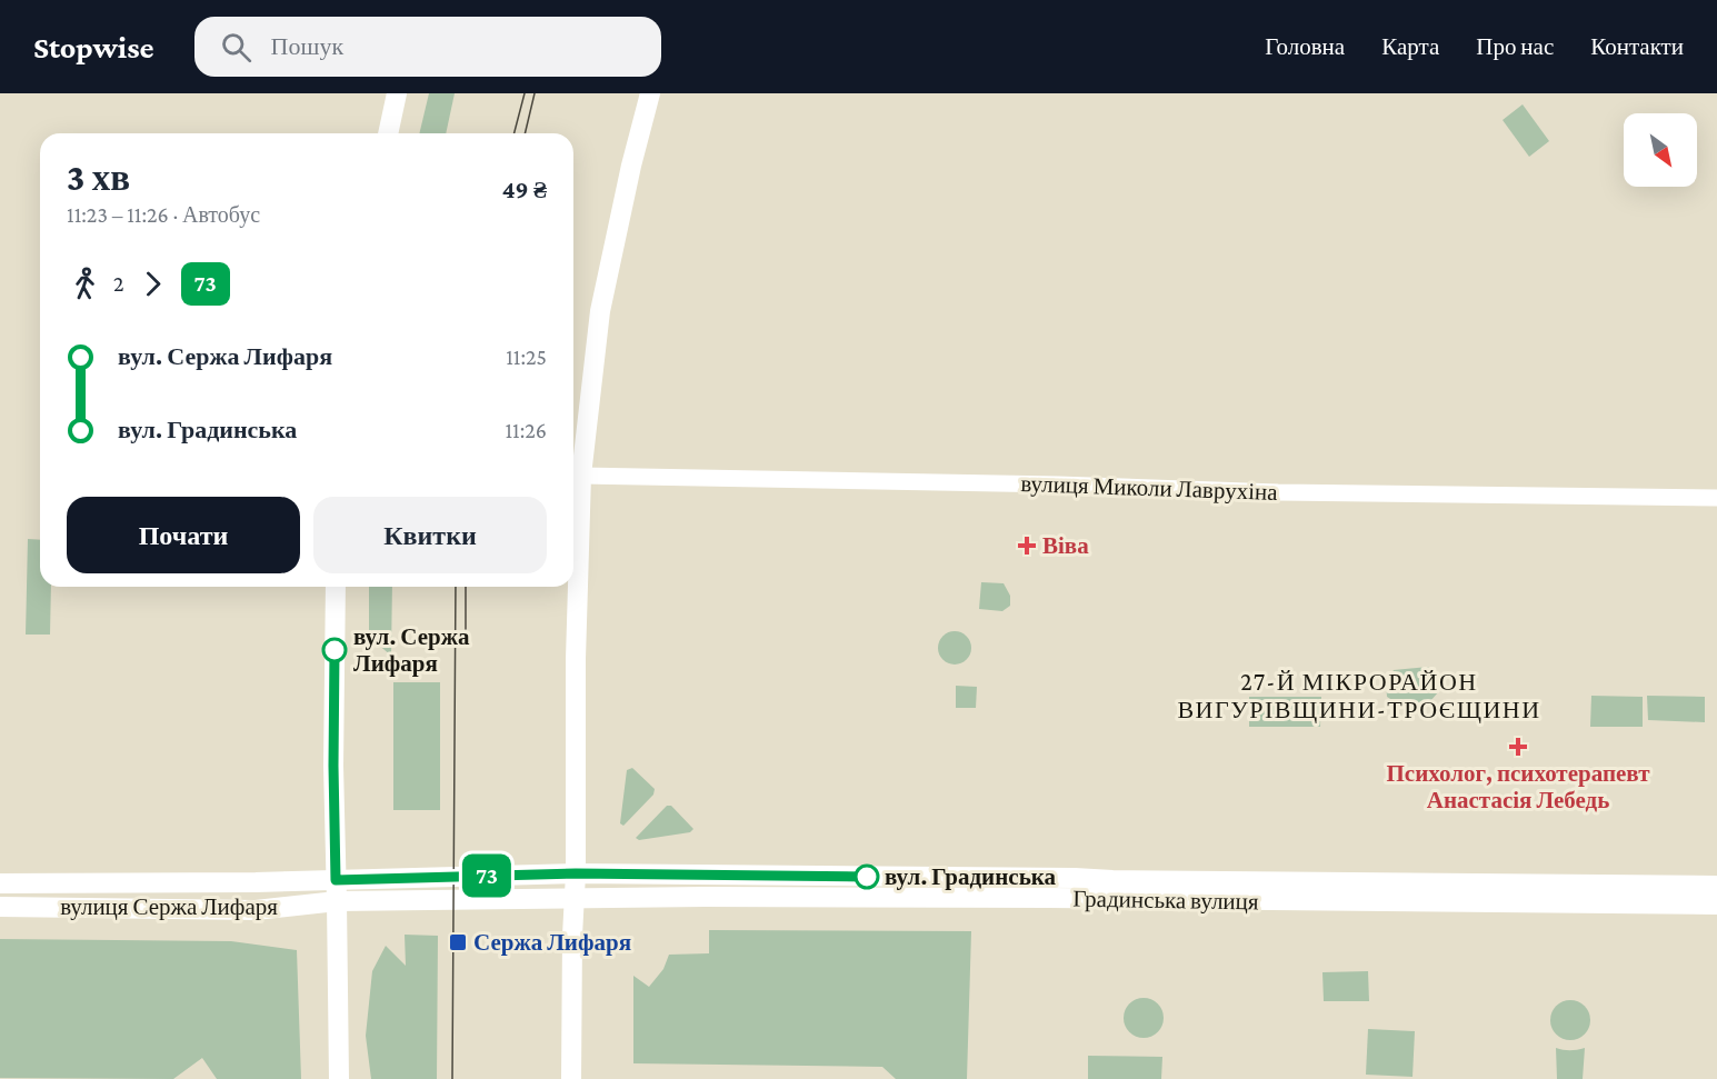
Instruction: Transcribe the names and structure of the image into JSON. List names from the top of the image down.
{
  "streets": {
    "street": ["вулиця Миколи Лаврухіна", "Градинська вулиця", "вулиця Сержа Лифаря"]
  },
  "crossings": [
    ["Градинська вулиця", "вулиця Сержа Лифаря"]
  ],
  "districts": ["27-Й МІКРОРАЙОН ВИГУРІВЩИНИ-ТРОЄЩИНИ"],
  "places": {
    "health": ["Віва", "Психолог, психотерапевт Анастасія Лебедь"],
    "other": ["вул. Сержа Лифаря", "вул. Градинська"],
    "transit": ["Сержа Лифаря"]
  },
  "lines": ["bus line 73"],
  "north": "bottom right",
  "page": {
    "header": "Stopwise",
    "search": "Пошук",
    "nav": [
      "Головна",
      "Карта",
      "Про нас",
      "Контакти"
    ],
    "on_map": "73",
    "heading": ["3 хв", "11:23 – 11:26 · Автобус", "49 ₴"],
    "legs": ["2", "73"],
    "list": [
      {
        "name": "вул. Сержа Лифаря",
        "value": "11:25"
      },
      {
        "name": "вул. Градинська",
        "value": "11:26"
      }
    ],
    "buttons": ["Почати", "Квитки"]
  }
}
